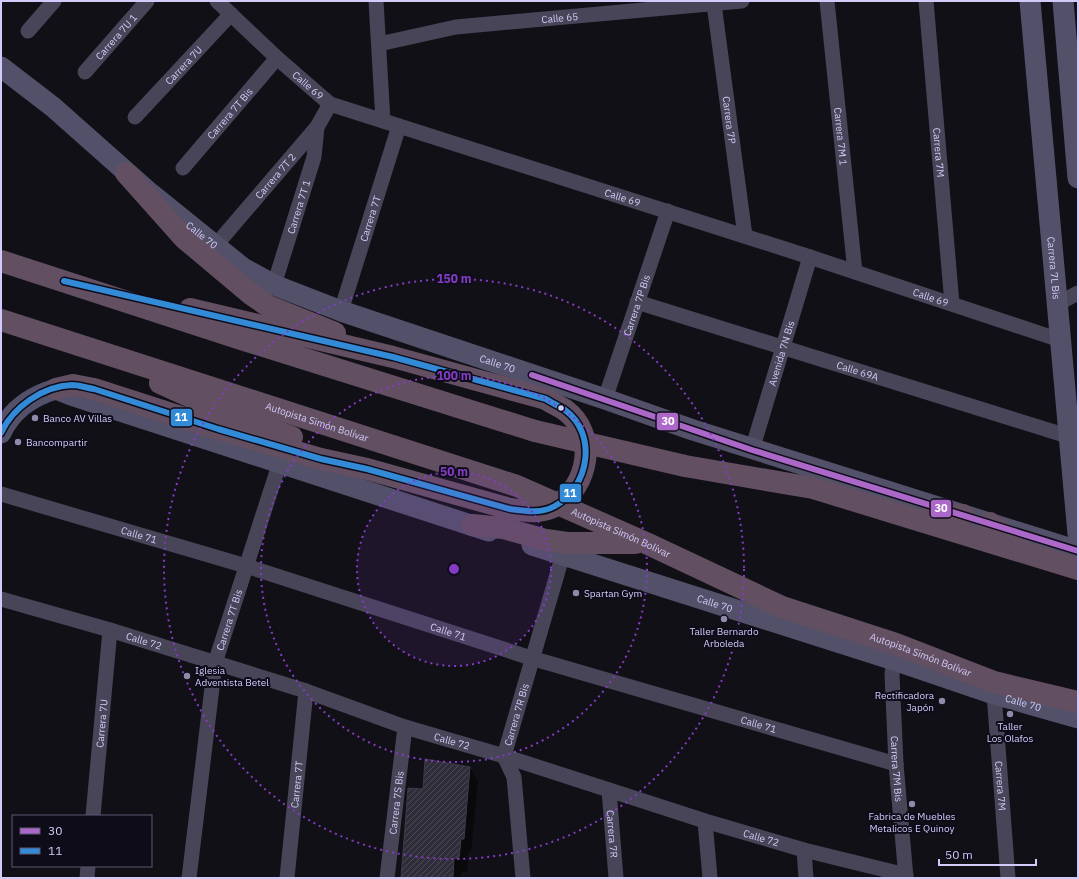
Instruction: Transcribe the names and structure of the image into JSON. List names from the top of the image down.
{
  "streets": {
    "highway": ["Autopista Simón Bolívar"],
    "street": [
      "Calle 65",
      "Carrera 7U 1",
      "Carrera 7U",
      "Calle 69",
      "Carrera 7T Bis",
      "Carrera 7P",
      "Carrera 7M 1",
      "Carrera 7M",
      "Carrera 7T 2",
      "Carrera 7T 1",
      "Carrera 7T",
      "Calle 70",
      "Carrera 7L Bis",
      "Carrera 7P Bis",
      "Avenida 7N Bis",
      "Calle 69A",
      "Calle 71",
      "Calle 72",
      "Carrera 7R Bis",
      "Carrera 7M Bis",
      "Carrera 7S Bis",
      "Carrera 7R"
    ]
  },
  "crossings": [
    ["Calle 65", "Carrera 7P"],
    ["Carrera 7U", "Calle 69"],
    ["Carrera 7U", "Calle 72"],
    ["Calle 69", "Carrera 7T Bis"],
    ["Calle 69", "Carrera 7P"],
    ["Calle 69", "Carrera 7M 1"],
    ["Calle 69", "Carrera 7M"],
    ["Calle 69", "Carrera 7T 2"],
    ["Calle 69", "Carrera 7T"],
    ["Calle 69", "Carrera 7L Bis"],
    ["Calle 69", "Carrera 7P Bis"],
    ["Calle 69", "Avenida 7N Bis"],
    ["Carrera 7T Bis", "Calle 70"],
    ["Carrera 7T Bis", "Calle 71"],
    ["Carrera 7T Bis", "Calle 72"],
    ["Carrera 7M", "Calle 70"],
    ["Carrera 7M", "Autopista Simón Bolívar"],
    ["Carrera 7T 2", "Carrera 7T 1"],
    ["Carrera 7T 2", "Calle 70"],
    ["Carrera 7T 1", "Calle 70"],
    ["Carrera 7T", "Calle 70"],
    ["Carrera 7T", "Calle 72"],
    ["Calle 70", "Carrera 7P Bis"],
    ["Calle 70", "Avenida 7N Bis"],
    ["Calle 70", "Autopista Simón Bolívar"],
    ["Calle 70", "Carrera 7R Bis"],
    ["Calle 70", "Carrera 7M Bis"],
    ["Carrera 7L Bis", "Calle 69A"],
    ["Carrera 7P Bis", "Calle 69A"],
    ["Avenida 7N Bis", "Calle 69A"],
    ["Autopista Simón Bolívar", "Carrera 7M Bis"],
    ["Calle 71", "Carrera 7R Bis"],
    ["Calle 71", "Carrera 7M Bis"],
    ["Calle 72", "Carrera 7R Bis"],
    ["Calle 72", "Carrera 7M Bis"],
    ["Calle 72", "Carrera 7S Bis"],
    ["Calle 72", "Carrera 7R"]
  ],
  "places": [
    "Banco AV Villas",
    "Bancompartir",
    "Spartan Gym",
    "Taller Bernardo Arboleda",
    "Iglesia Adventista Betel",
    "Rectificadora Japón",
    "Taller Los Olafos",
    "Fabrica de Muebles Metalicos E Quinoy"
  ],
  "lines": ["transit line 11", "transit line 30"],
  "legend": ["30", "11"],
  "scale_bar": "50 m",
  "rings": ["150 m", "100 m", "50 m"]
}
